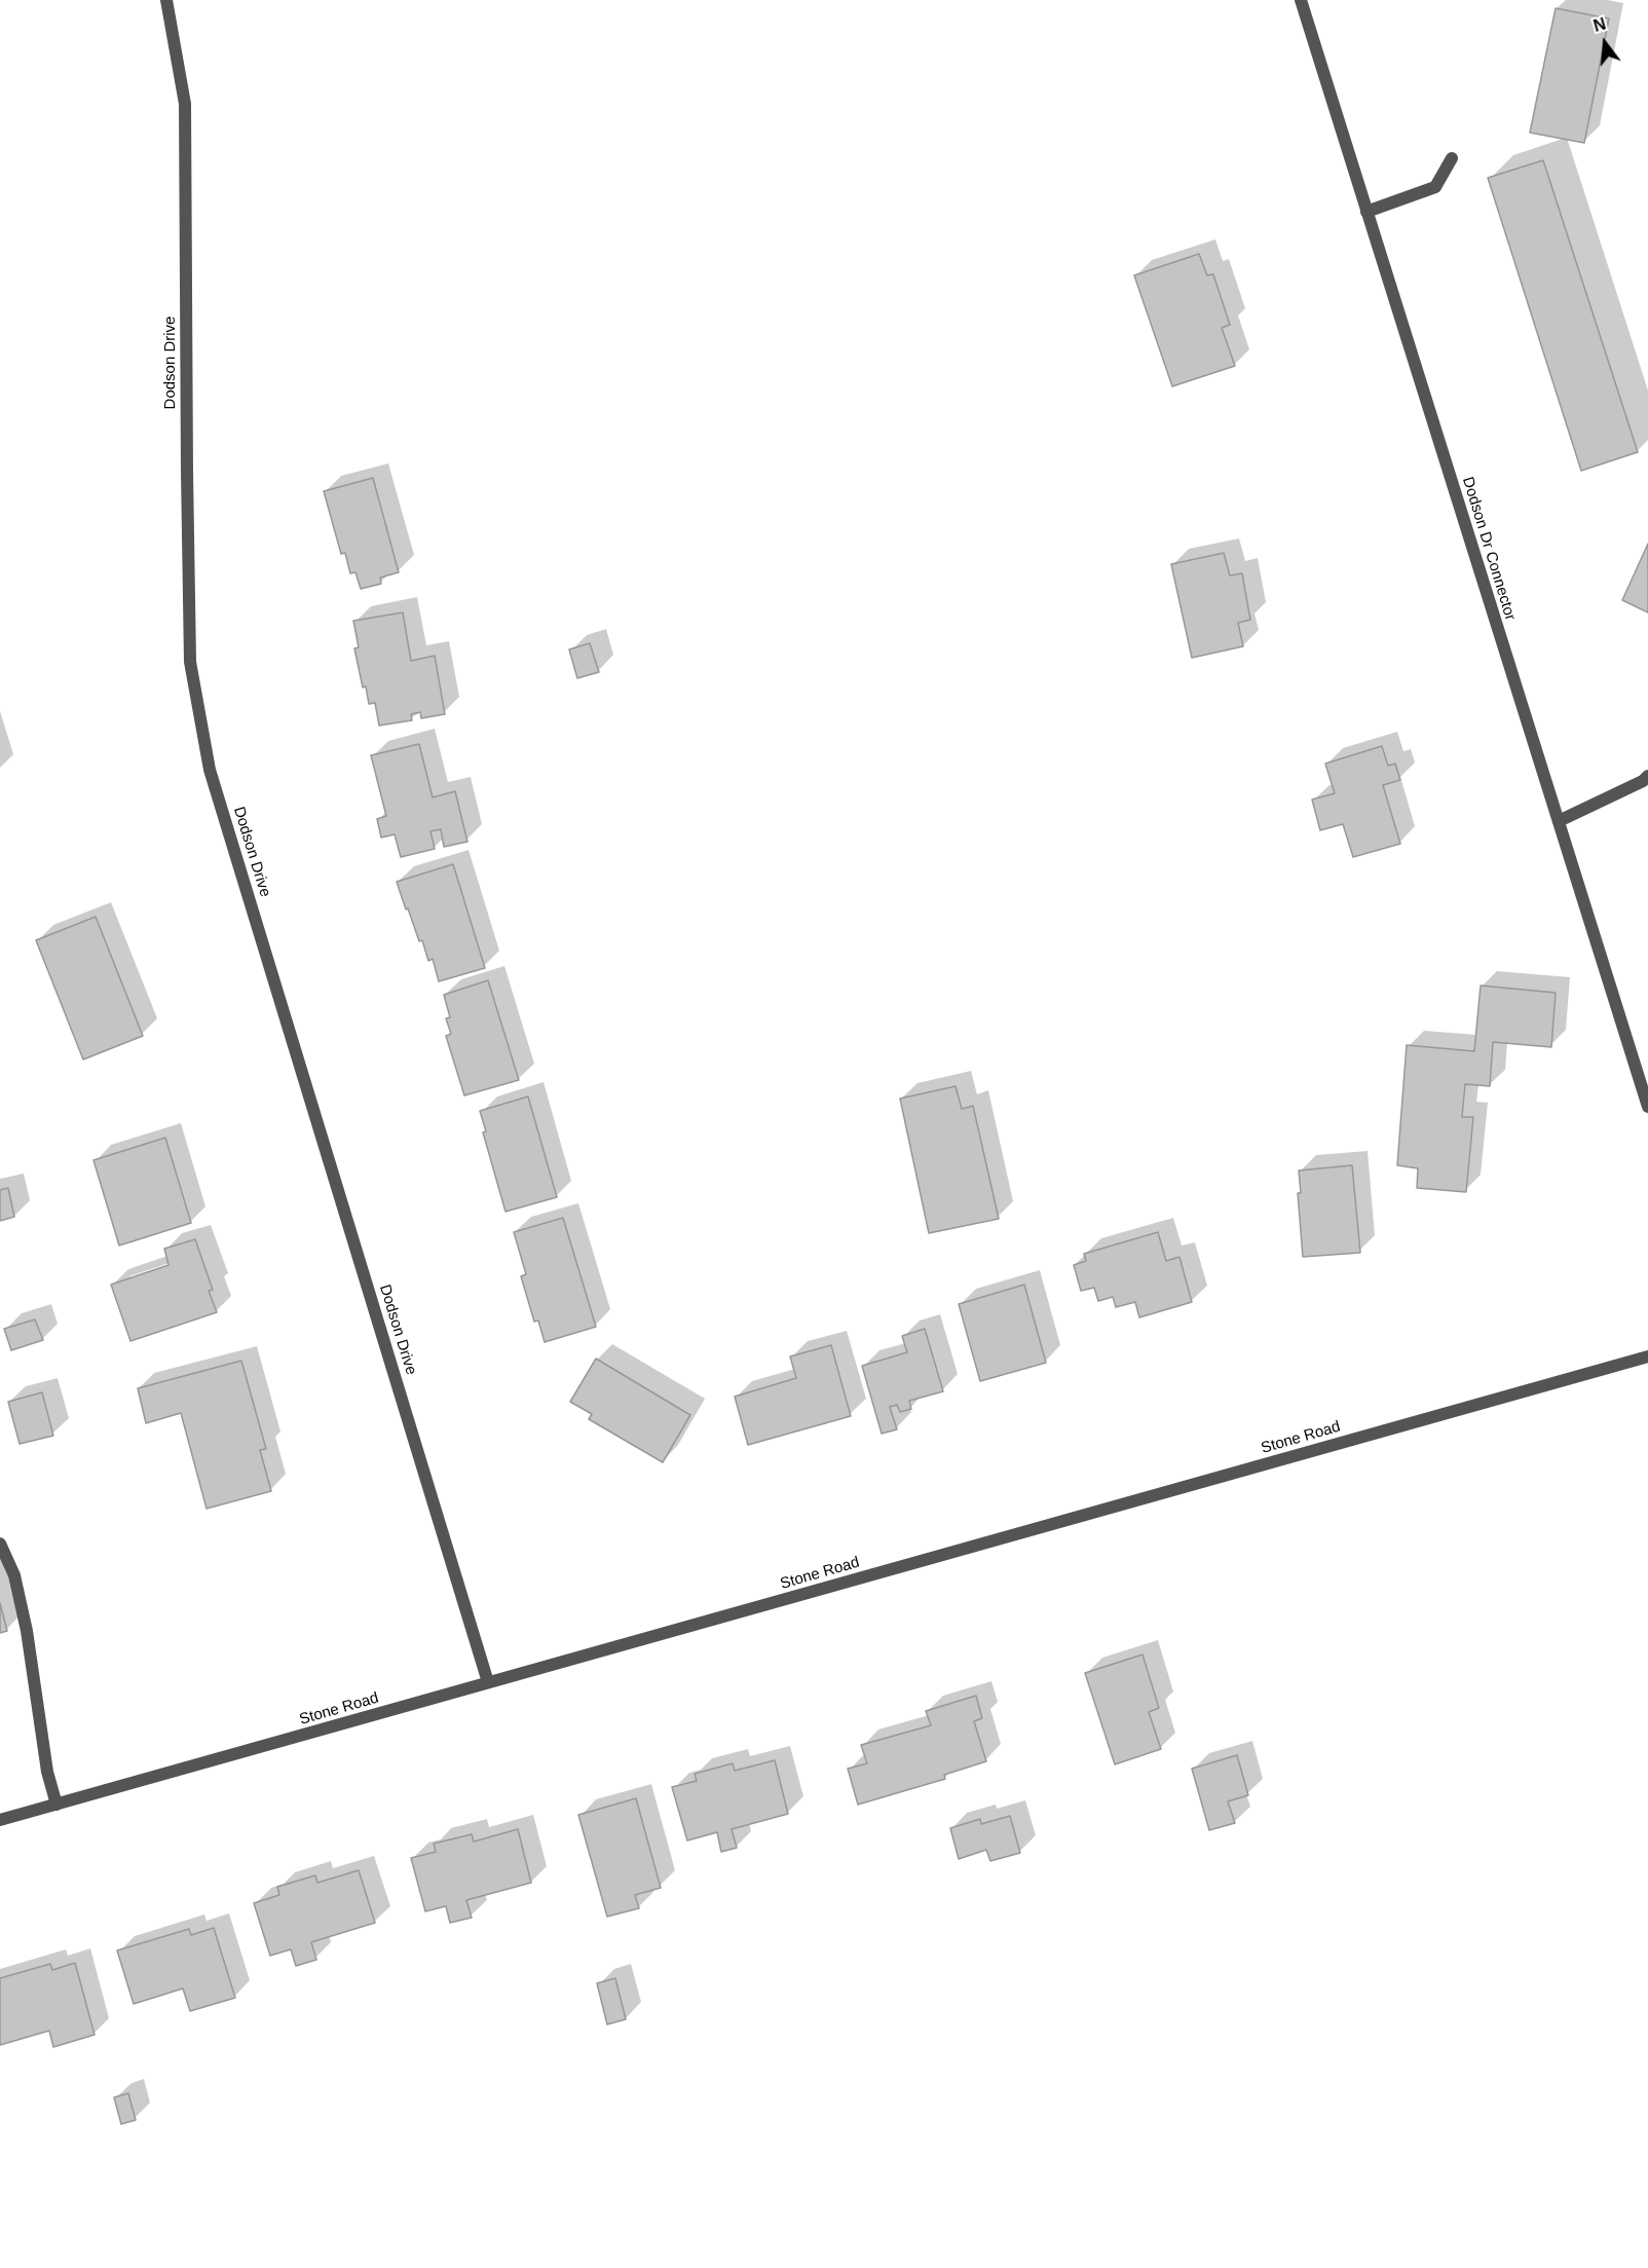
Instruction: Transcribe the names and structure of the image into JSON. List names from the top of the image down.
{
  "streets": {
    "street": ["Dodson Drive", "Dodson Dr Connector", "Stone Road"]
  },
  "crossings": [
    ["Dodson Drive", "Stone Road"]
  ],
  "north": "top"
}
